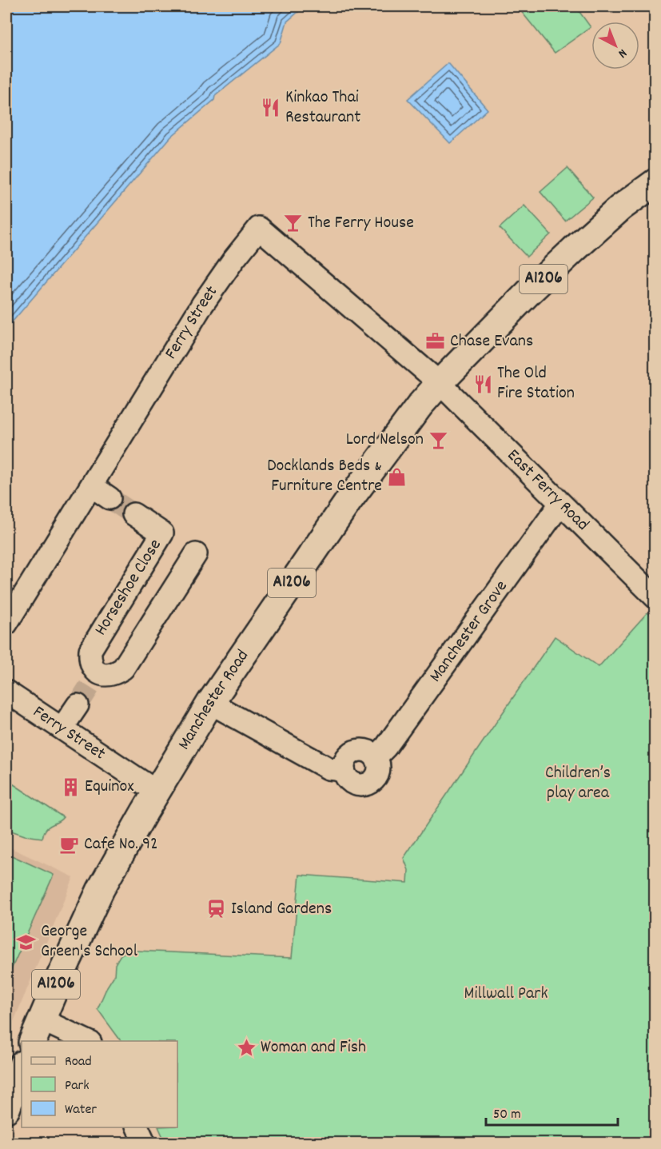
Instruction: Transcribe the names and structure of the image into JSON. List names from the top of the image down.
{
  "streets": {
    "main road": ["A1206", "Manchester Road"],
    "street": [
      "Ferry Street",
      "East Ferry Road",
      "Horseshoe Close",
      "Manchester Grove"
    ]
  },
  "crossings": [
    ["A1206", "Ferry Street"],
    ["A1206", "East Ferry Road"],
    ["A1206", "Manchester Road"],
    ["Ferry Street", "East Ferry Road"],
    ["Ferry Street", "Manchester Road"],
    ["East Ferry Road", "Manchester Grove"],
    ["East Ferry Road", "Manchester Road"],
    ["Manchester Grove", "Manchester Road"]
  ],
  "parks": ["Children’s play area", "Millwall Park"],
  "places": {
    "restaurant": ["Kinkao Thai Restaurant", "The Old Fire Station"],
    "bar": ["The Ferry House", "Lord Nelson"],
    "office": ["Chase Evans"],
    "shop": ["Docklands Beds & Furniture Centre"],
    "building": ["Equinox"],
    "cafe": ["Cafe No. 92"],
    "station": ["Island Gardens"],
    "school or university": ["George Green's School"],
    "place": ["Woman and Fish"]
  },
  "legend": ["Road", "Park", "Water"],
  "scale_bar": "50 m",
  "north": "bottom right"
}
